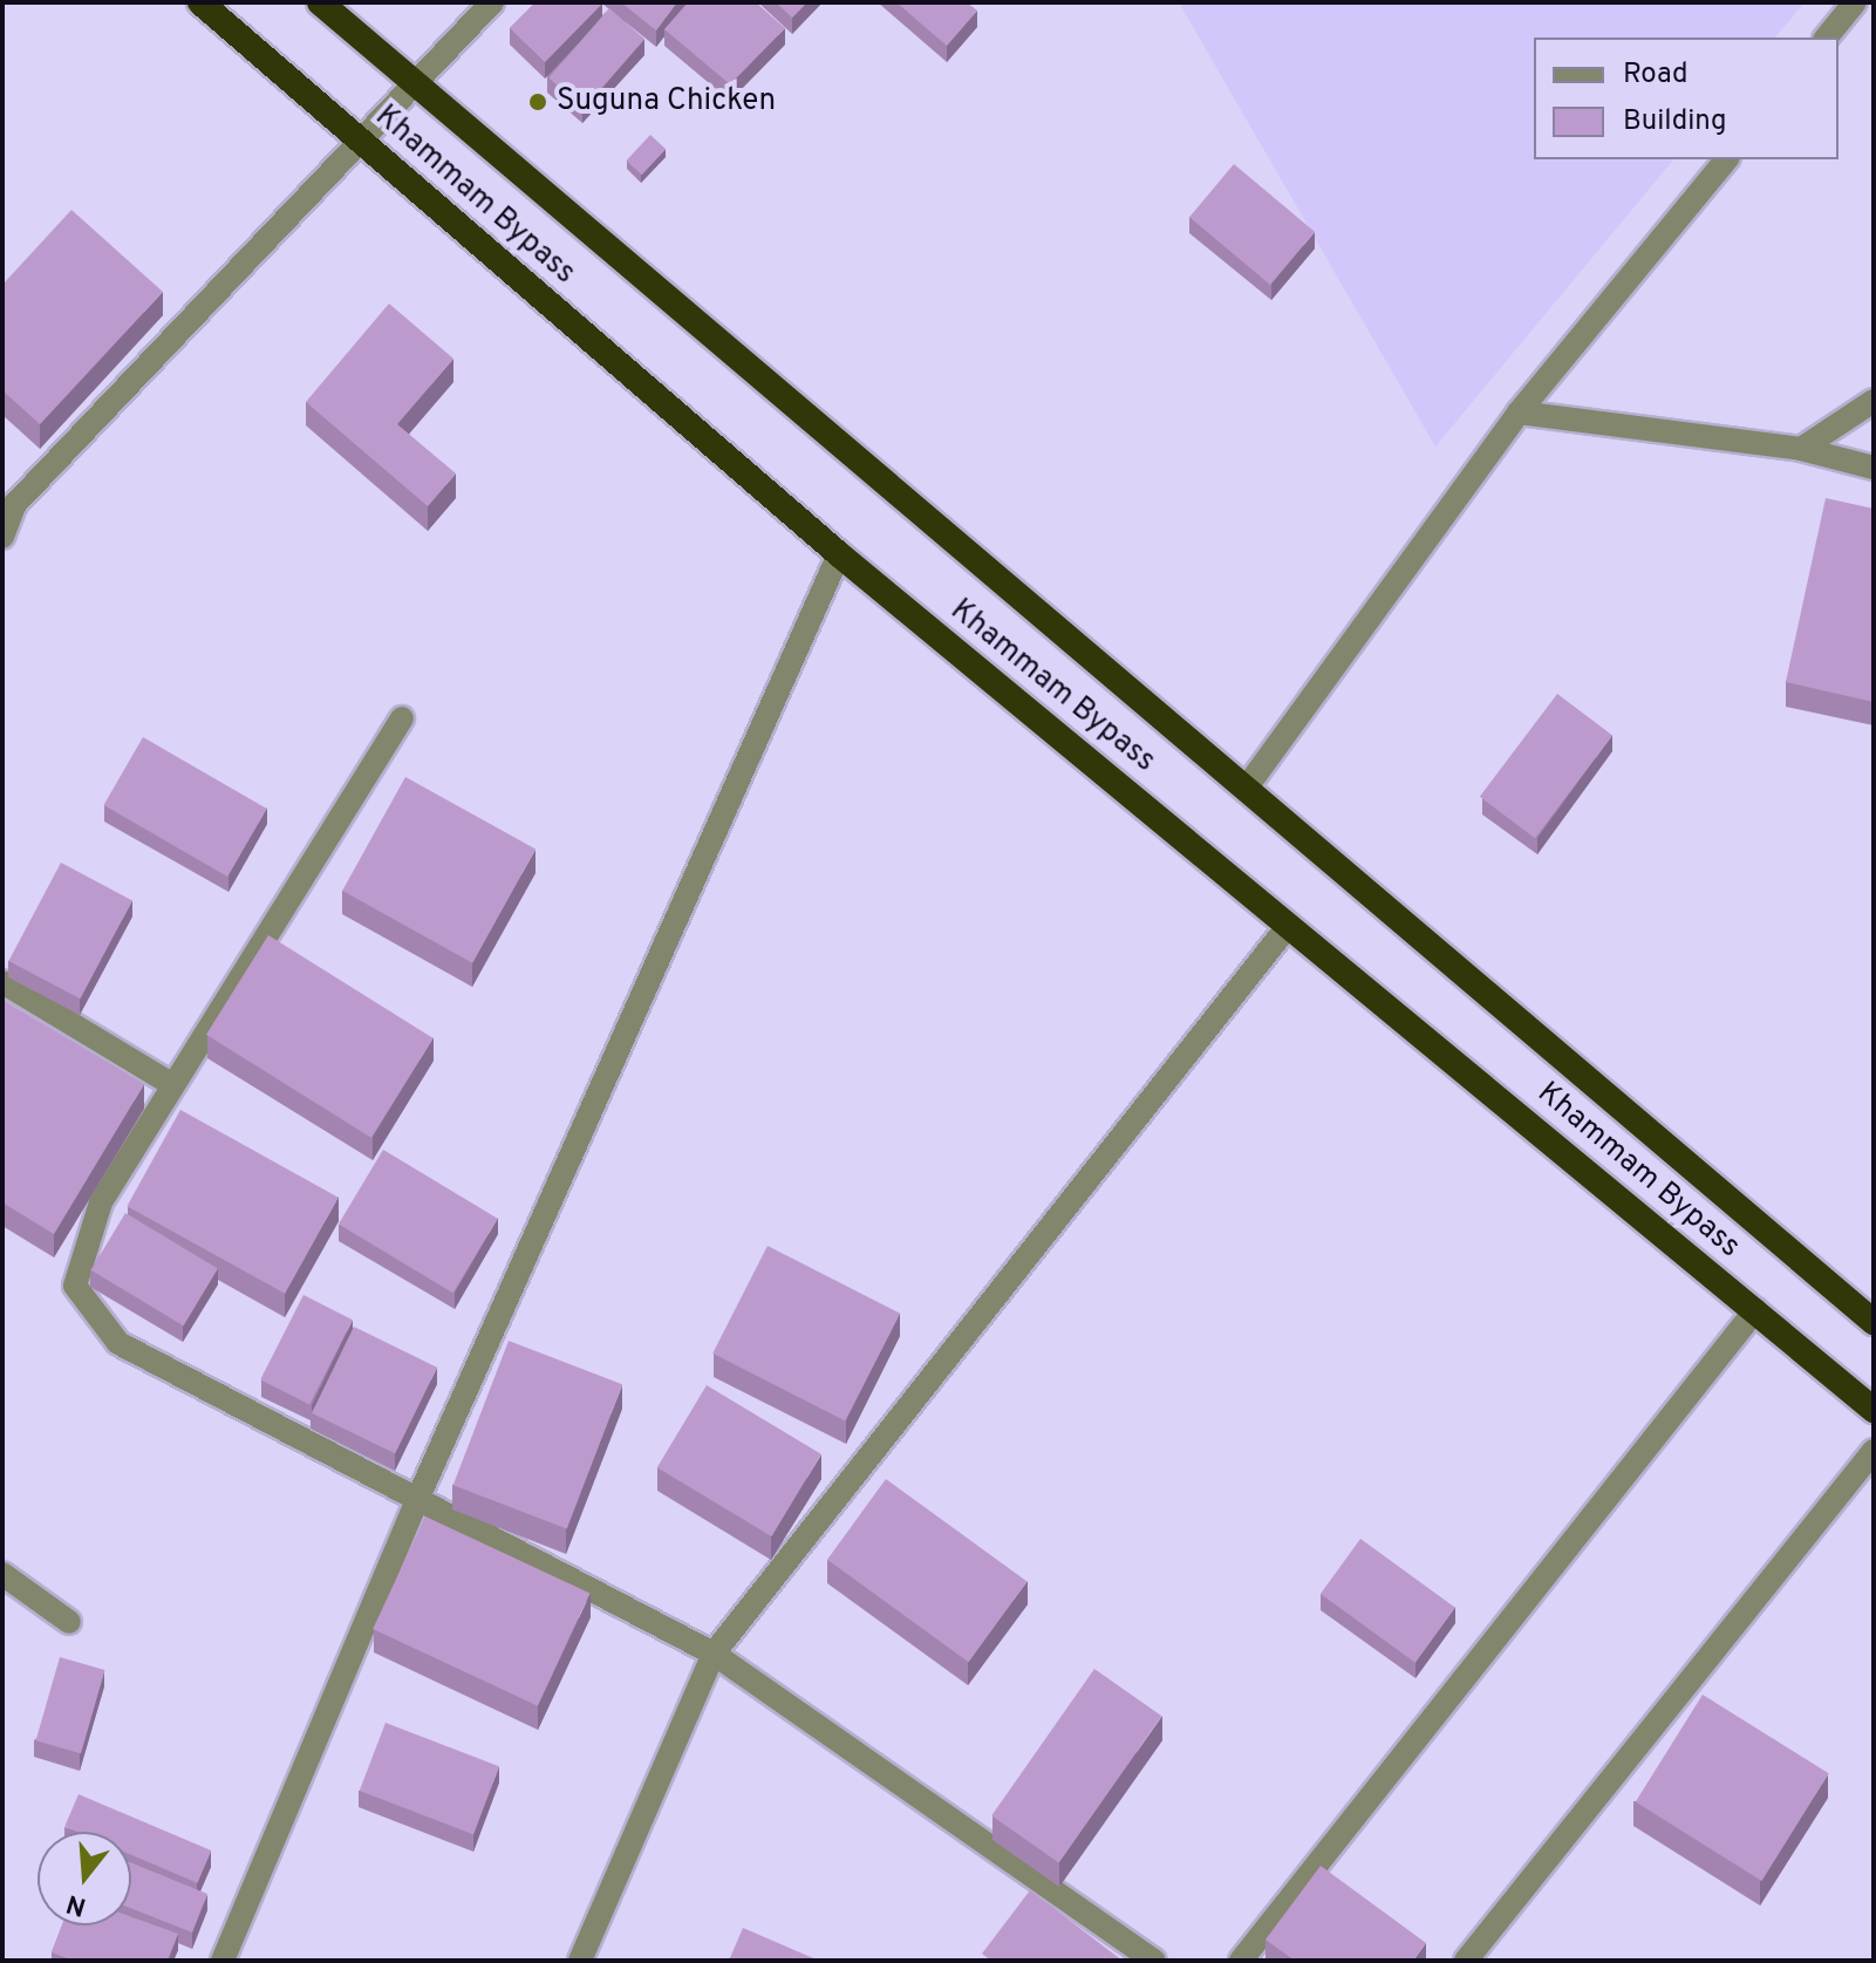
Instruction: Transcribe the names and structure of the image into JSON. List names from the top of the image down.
{
  "streets": {
    "highway": ["Khammam Bypass"]
  },
  "places": ["Suguna Chicken"],
  "legend": ["Road", "Building"],
  "north": "bottom"
}
